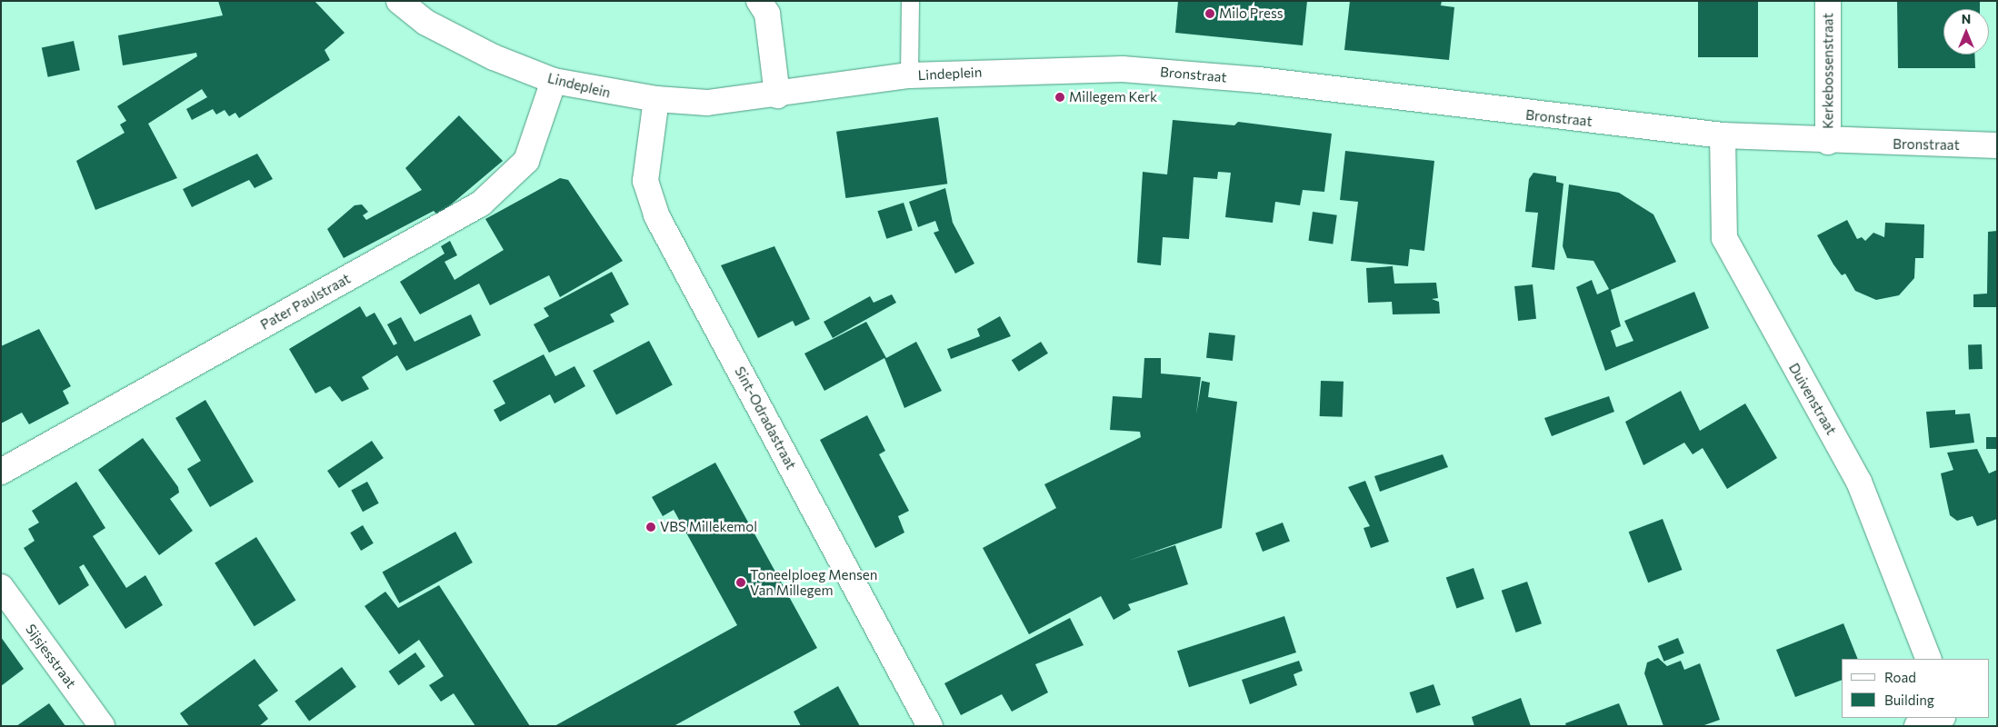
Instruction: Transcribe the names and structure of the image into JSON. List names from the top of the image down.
{
  "streets": {
    "street": [
      "Kerkebossenstraat",
      "Lindeplein",
      "Bronstraat",
      "Pater Paulstraat",
      "Duivenstraat",
      "Sint-Odradastraat",
      "Sijsjesstraat"
    ]
  },
  "crossings": [
    ["Kerkebossenstraat", "Bronstraat"],
    ["Lindeplein", "Bronstraat"],
    ["Lindeplein", "Pater Paulstraat"],
    ["Lindeplein", "Sint-Odradastraat"],
    ["Bronstraat", "Duivenstraat"]
  ],
  "places": [
    "Milo Press",
    "Millegem Kerk",
    "VBS Millekemol",
    "Toneelploeg Mensen Van Millegem"
  ],
  "legend": ["Road", "Building"],
  "north": "top"
}
